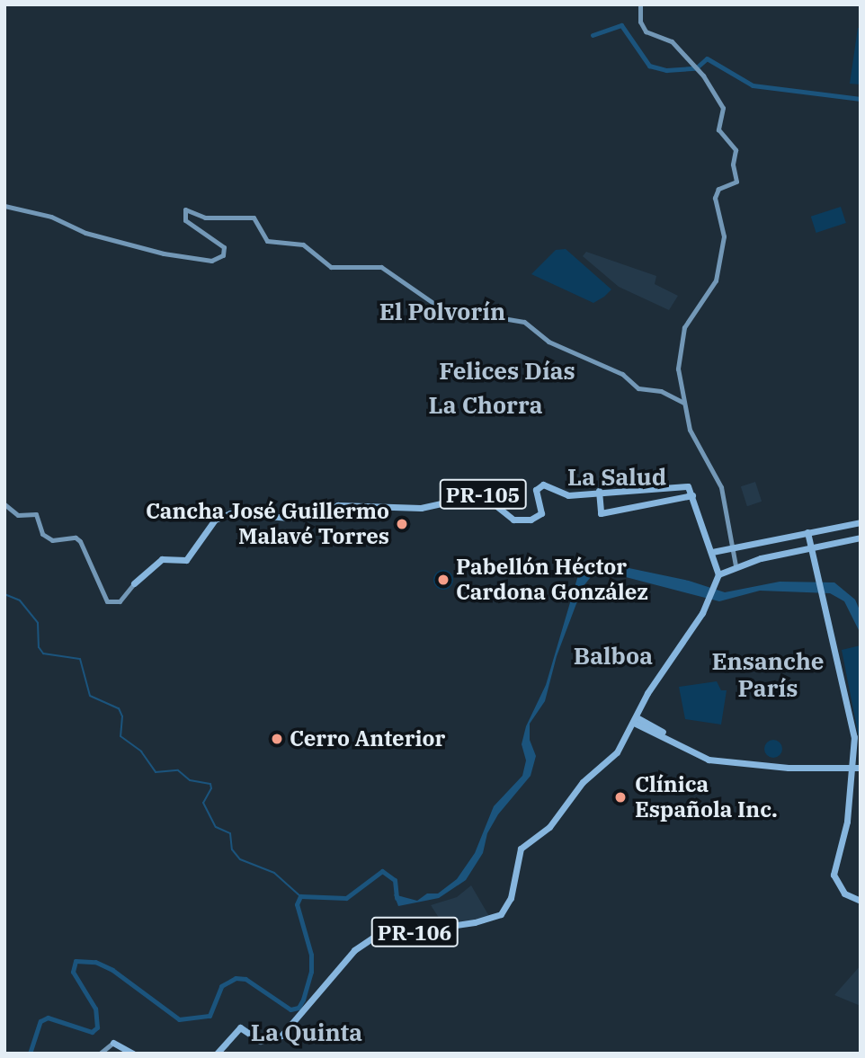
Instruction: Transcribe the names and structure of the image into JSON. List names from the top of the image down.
{
  "streets": {
    "main road": ["PR-105", "PR-106"]
  },
  "districts": [
    "El Polvorín",
    "Felices Días",
    "La Chorra",
    "La Salud",
    "Balboa",
    "Ensanche París",
    "La Quinta"
  ],
  "places": [
    "Cancha José Guillermo Malavé Torres",
    "Pabellón Héctor Cardona González",
    "Cerro Anterior",
    "Clínica Española Inc."
  ]
}
